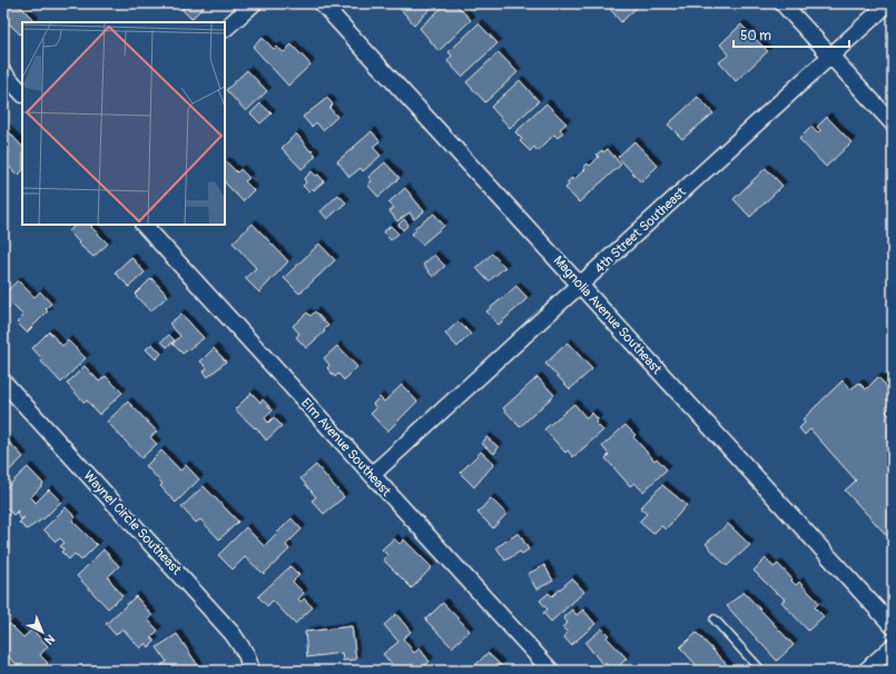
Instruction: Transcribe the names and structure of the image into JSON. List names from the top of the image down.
{
  "streets": {
    "street": [
      "4th Street Southeast",
      "Magnolia Avenue Southeast",
      "Elm Avenue Southeast",
      "Waynel Circle Southeast"
    ]
  },
  "crossings": [
    ["4th Street Southeast", "Magnolia Avenue Southeast"],
    ["4th Street Southeast", "Elm Avenue Southeast"]
  ],
  "scale_bar": "50 m",
  "north": "bottom right"
}
